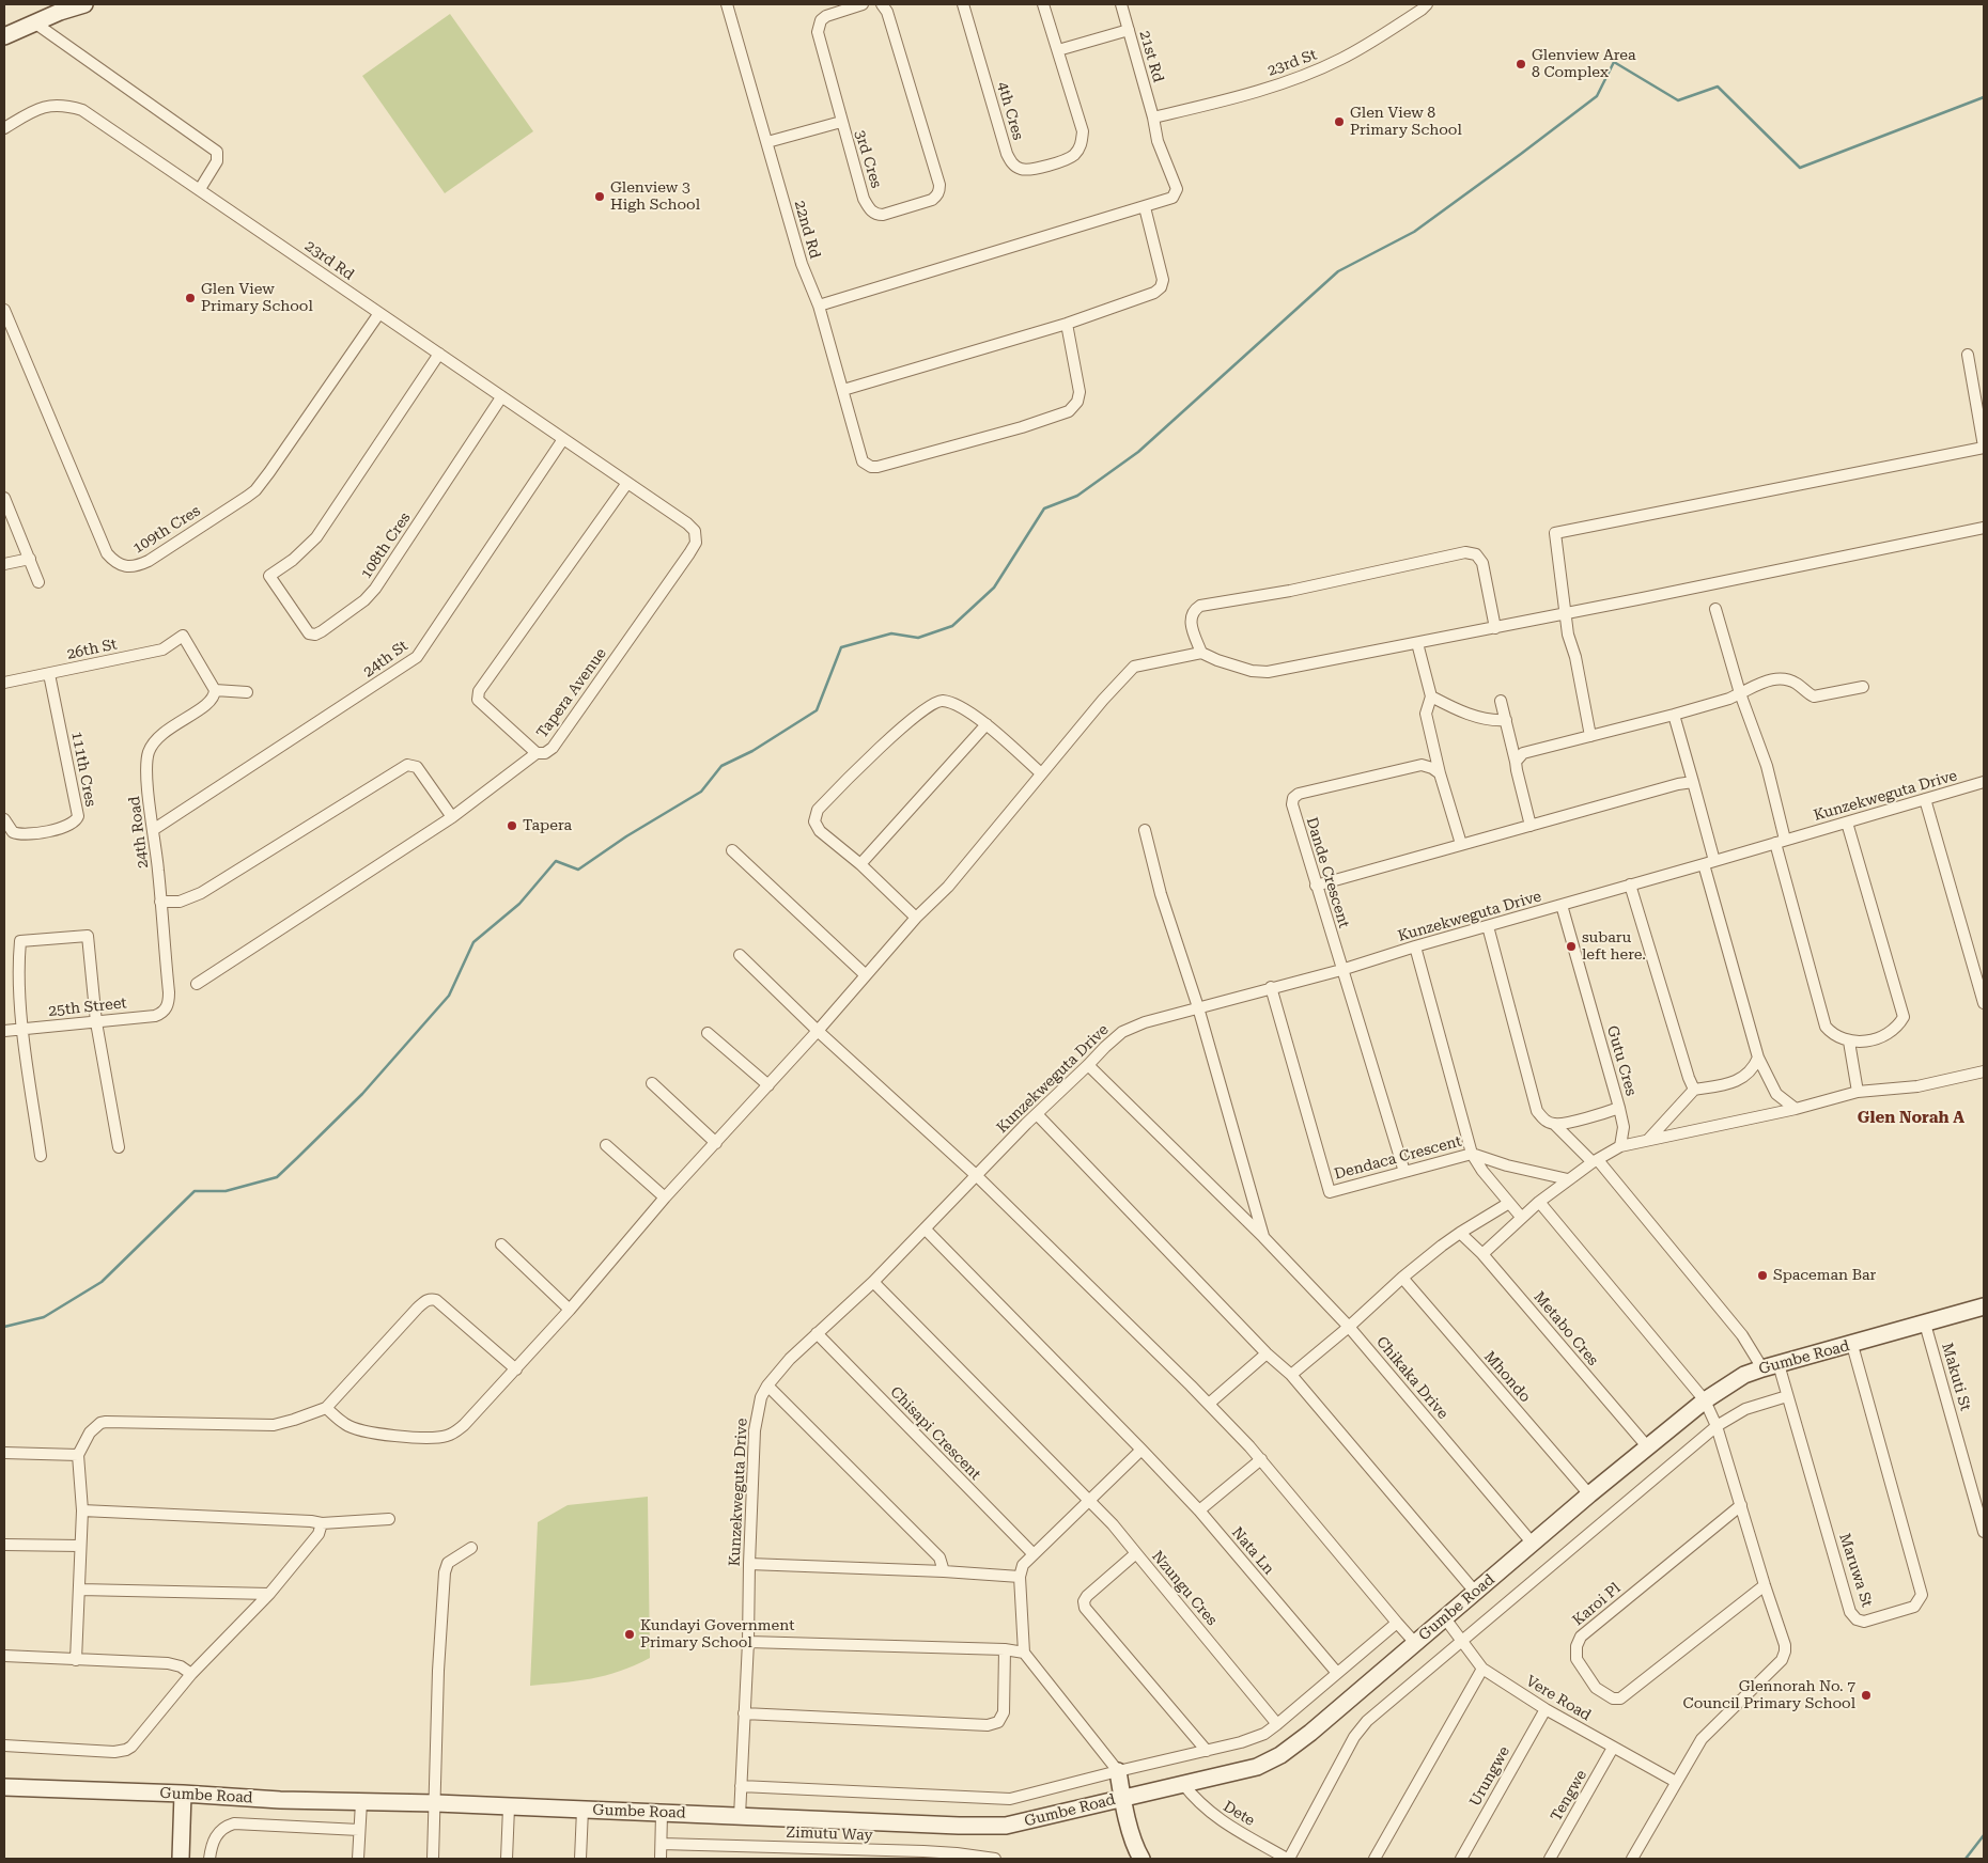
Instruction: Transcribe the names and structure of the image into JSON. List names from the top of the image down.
{
  "streets": {
    "street": [
      "21st Rd",
      "23rd St",
      "4th Cres",
      "3rd Cres",
      "22nd Rd",
      "23rd Rd",
      "109th Cres",
      "108th Cres",
      "26th St",
      "24th St",
      "Tapera Avenue",
      "111th Cres",
      "Kunzekweguta Drive",
      "24th Road",
      "Dande Crescent",
      "25th Street",
      "Gutu Cres",
      "Dendaca Crescent",
      "Metabo Cres",
      "Gumbe Road",
      "Mhondo",
      "Makuti St",
      "Chikaka Drive",
      "Chisapi Crescent",
      "Nata Ln",
      "Maruwa St",
      "Nzungu Cres",
      "Karoi Pl",
      "Vere Road",
      "Urungwe",
      "Tengwe",
      "Dete",
      "Zimutu Way"
    ]
  },
  "crossings": [
    ["21st Rd", "23rd St"],
    ["21st Rd", "22nd Rd"],
    ["23rd Rd", "109th Cres"],
    ["23rd Rd", "108th Cres"],
    ["23rd Rd", "24th St"],
    ["23rd Rd", "Tapera Avenue"],
    ["26th St", "111th Cres"],
    ["26th St", "24th Road"],
    ["24th St", "24th Road"],
    ["Kunzekweguta Drive", "Dande Crescent"],
    ["Kunzekweguta Drive", "Gutu Cres"],
    ["Kunzekweguta Drive", "Dendaca Crescent"],
    ["Kunzekweguta Drive", "Gumbe Road"],
    ["Kunzekweguta Drive", "Chikaka Drive"],
    ["Kunzekweguta Drive", "Chisapi Crescent"],
    ["Kunzekweguta Drive", "Nata Ln"],
    ["24th Road", "25th Street"],
    ["Dande Crescent", "Dendaca Crescent"],
    ["Gutu Cres", "Maruwa St"],
    ["Metabo Cres", "Gumbe Road"],
    ["Gumbe Road", "Mhondo"],
    ["Gumbe Road", "Makuti St"],
    ["Gumbe Road", "Chikaka Drive"],
    ["Gumbe Road", "Maruwa St"],
    ["Gumbe Road", "Vere Road"],
    ["Gumbe Road", "Dete"],
    ["Vere Road", "Urungwe"],
    ["Vere Road", "Tengwe"]
  ],
  "districts": ["Glen Norah A"],
  "places": [
    "Glenview Area 8 Complex",
    "Glen View 8 Primary School",
    "Glenview 3 High School",
    "Glen View Primary School",
    "Tapera",
    "subaru left here.",
    "Spaceman Bar",
    "Kundayi Government Primary School",
    "Glennorah No. 7 Council Primary School"
  ]
}
